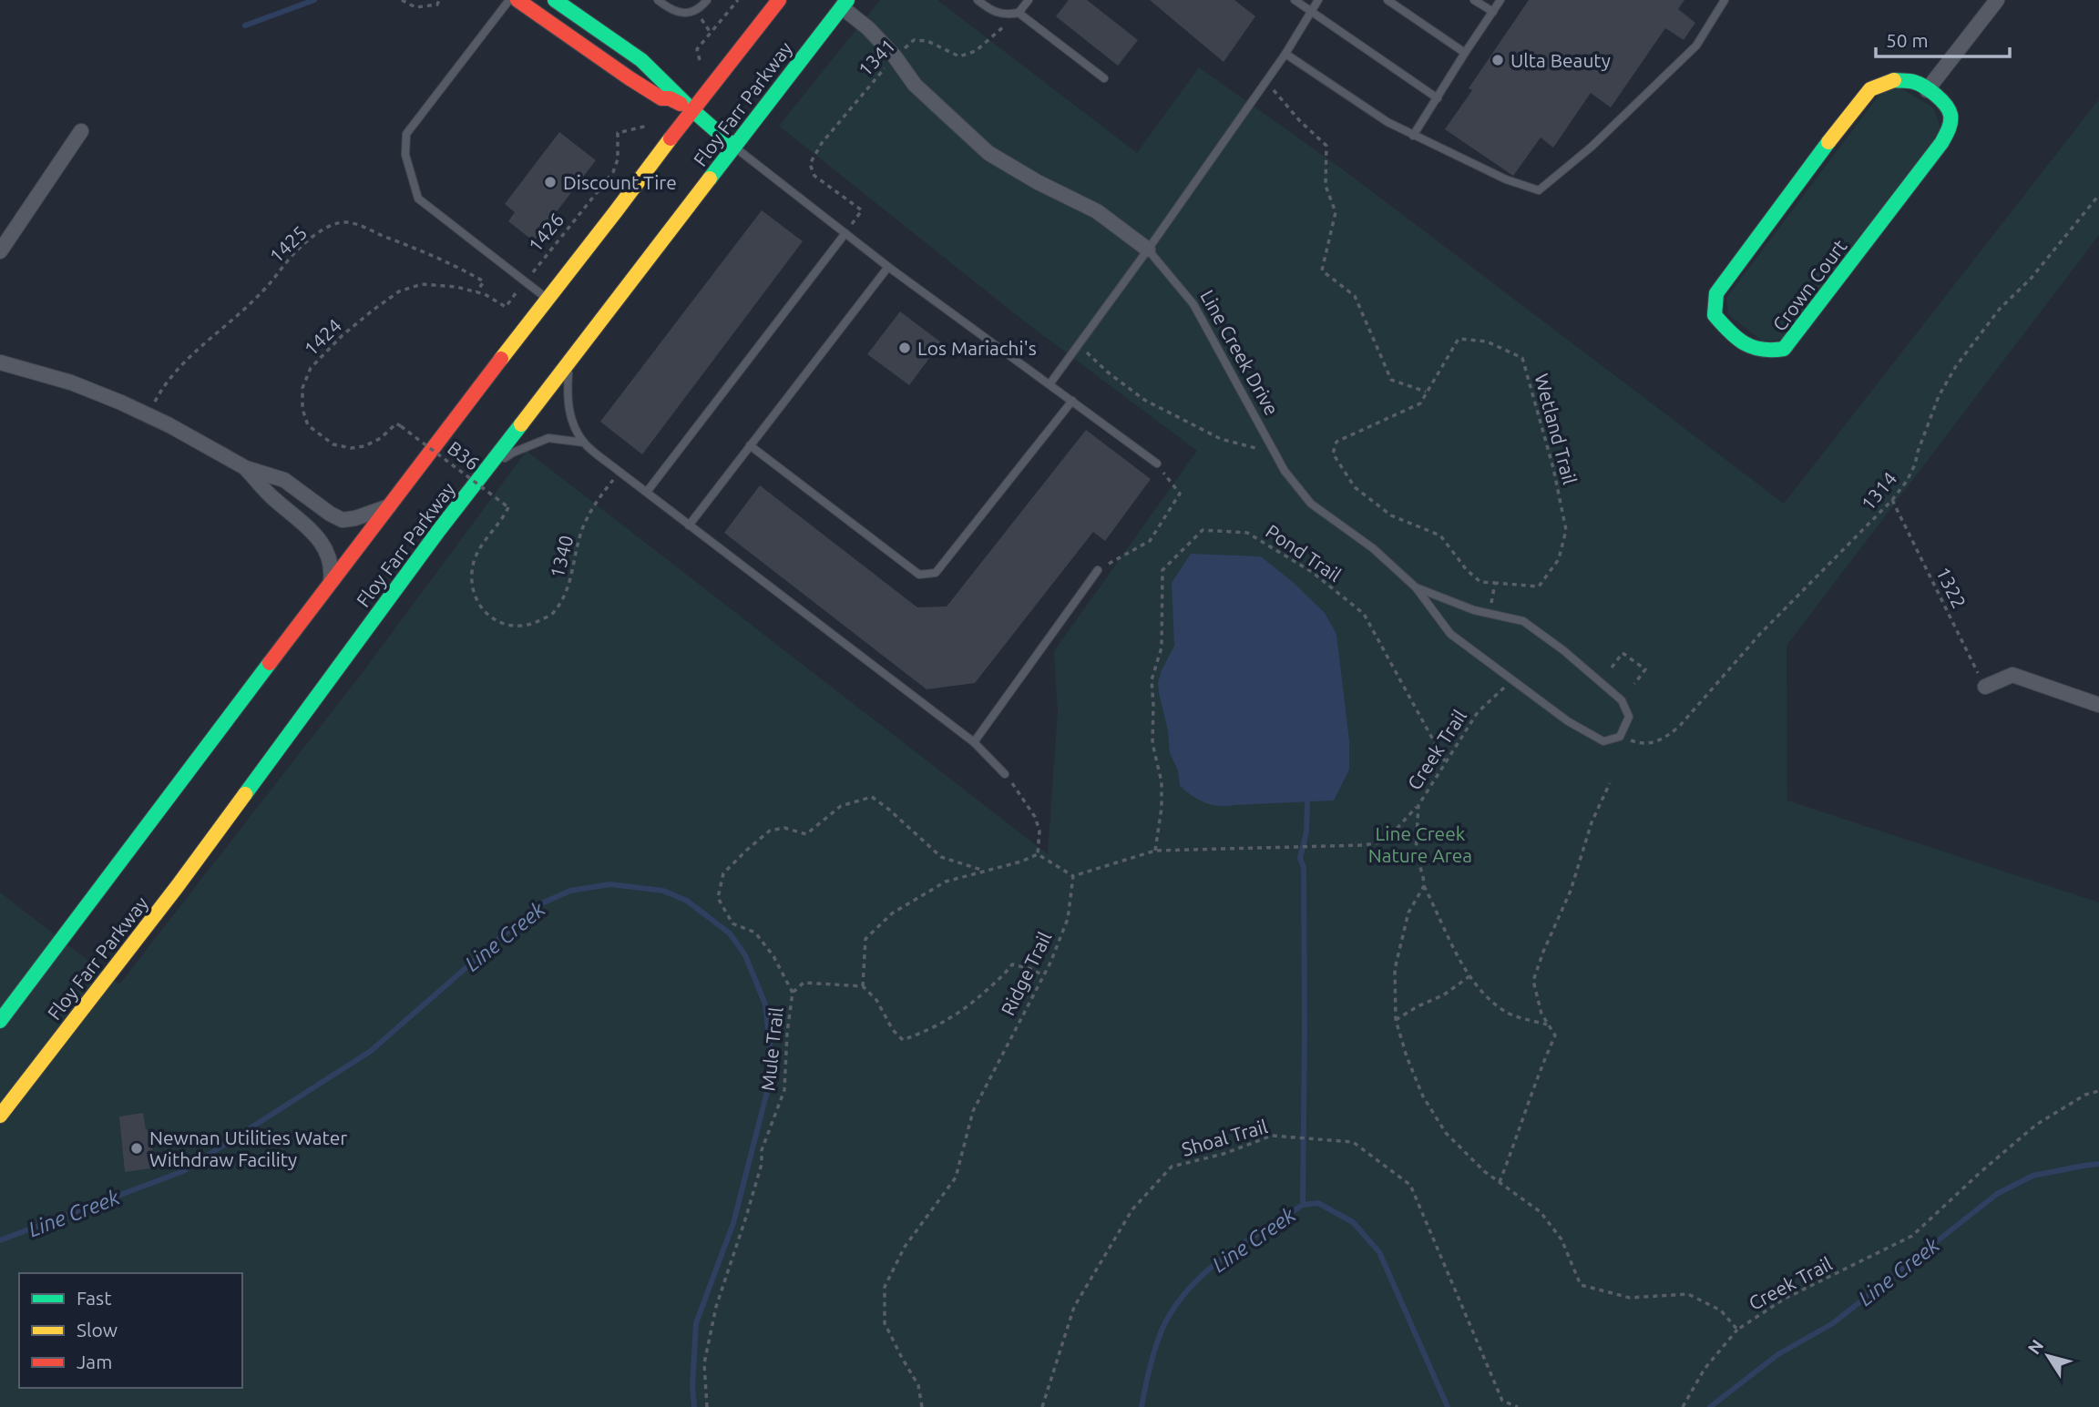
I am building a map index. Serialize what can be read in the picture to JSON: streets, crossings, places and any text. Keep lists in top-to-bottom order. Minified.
{"streets":{"main road":["Floy Farr Parkway","Crown Court"],"street":["Line Creek Drive"],"path":["1341","1426","1425","1424","Wetland Trail","B36","1314","Pond Trail","1340","1322","Creek Trail","Ridge Trail","Mule Trail","Shoal Trail"]},"crossings":[["1341","Line Creek Drive"],["Floy Farr Parkway","Line Creek Drive"],["1426","1424"],["1425","1424"],["1424","B36"],["Line Creek Drive","1314"],["Line Creek Drive","Creek Trail"],["B36","1340"],["1314","1322"],["Pond Trail","Creek Trail"]],"water":["Line Creek"],"parks":["Line Creek Nature Area"],"places":["Ulta Beauty","Discount Tire","Los Mariachi's","Newnan Utilities Water Withdraw Facility"],"legend":["Fast","Slow","Jam"],"scale_bar":"50 m","north":"top left"}
